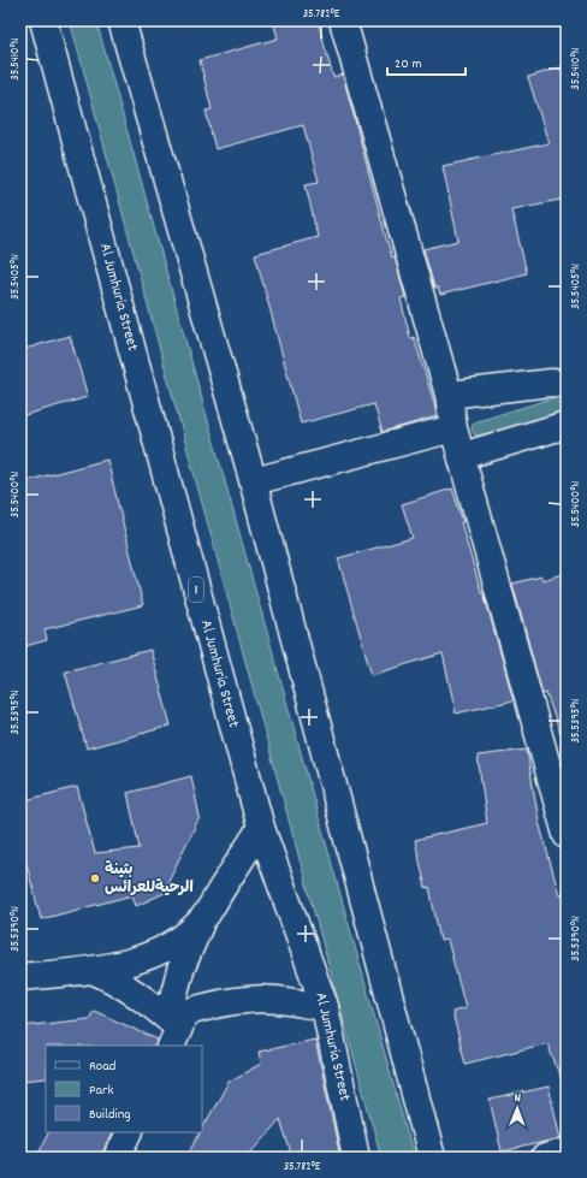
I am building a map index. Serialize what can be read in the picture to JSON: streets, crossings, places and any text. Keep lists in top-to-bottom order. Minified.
{"streets":{"main road":["Al Jumhuria Street","1"]},"places":["بثينة الرحيةللعرائس"],"legend":["Road","Park","Building"],"scale_bar":"20 m","north":"top","coordinates":["35.782°E","35.5410°N","35.5405°N","35.5400°N","35.5395°N","35.5390°N"]}
